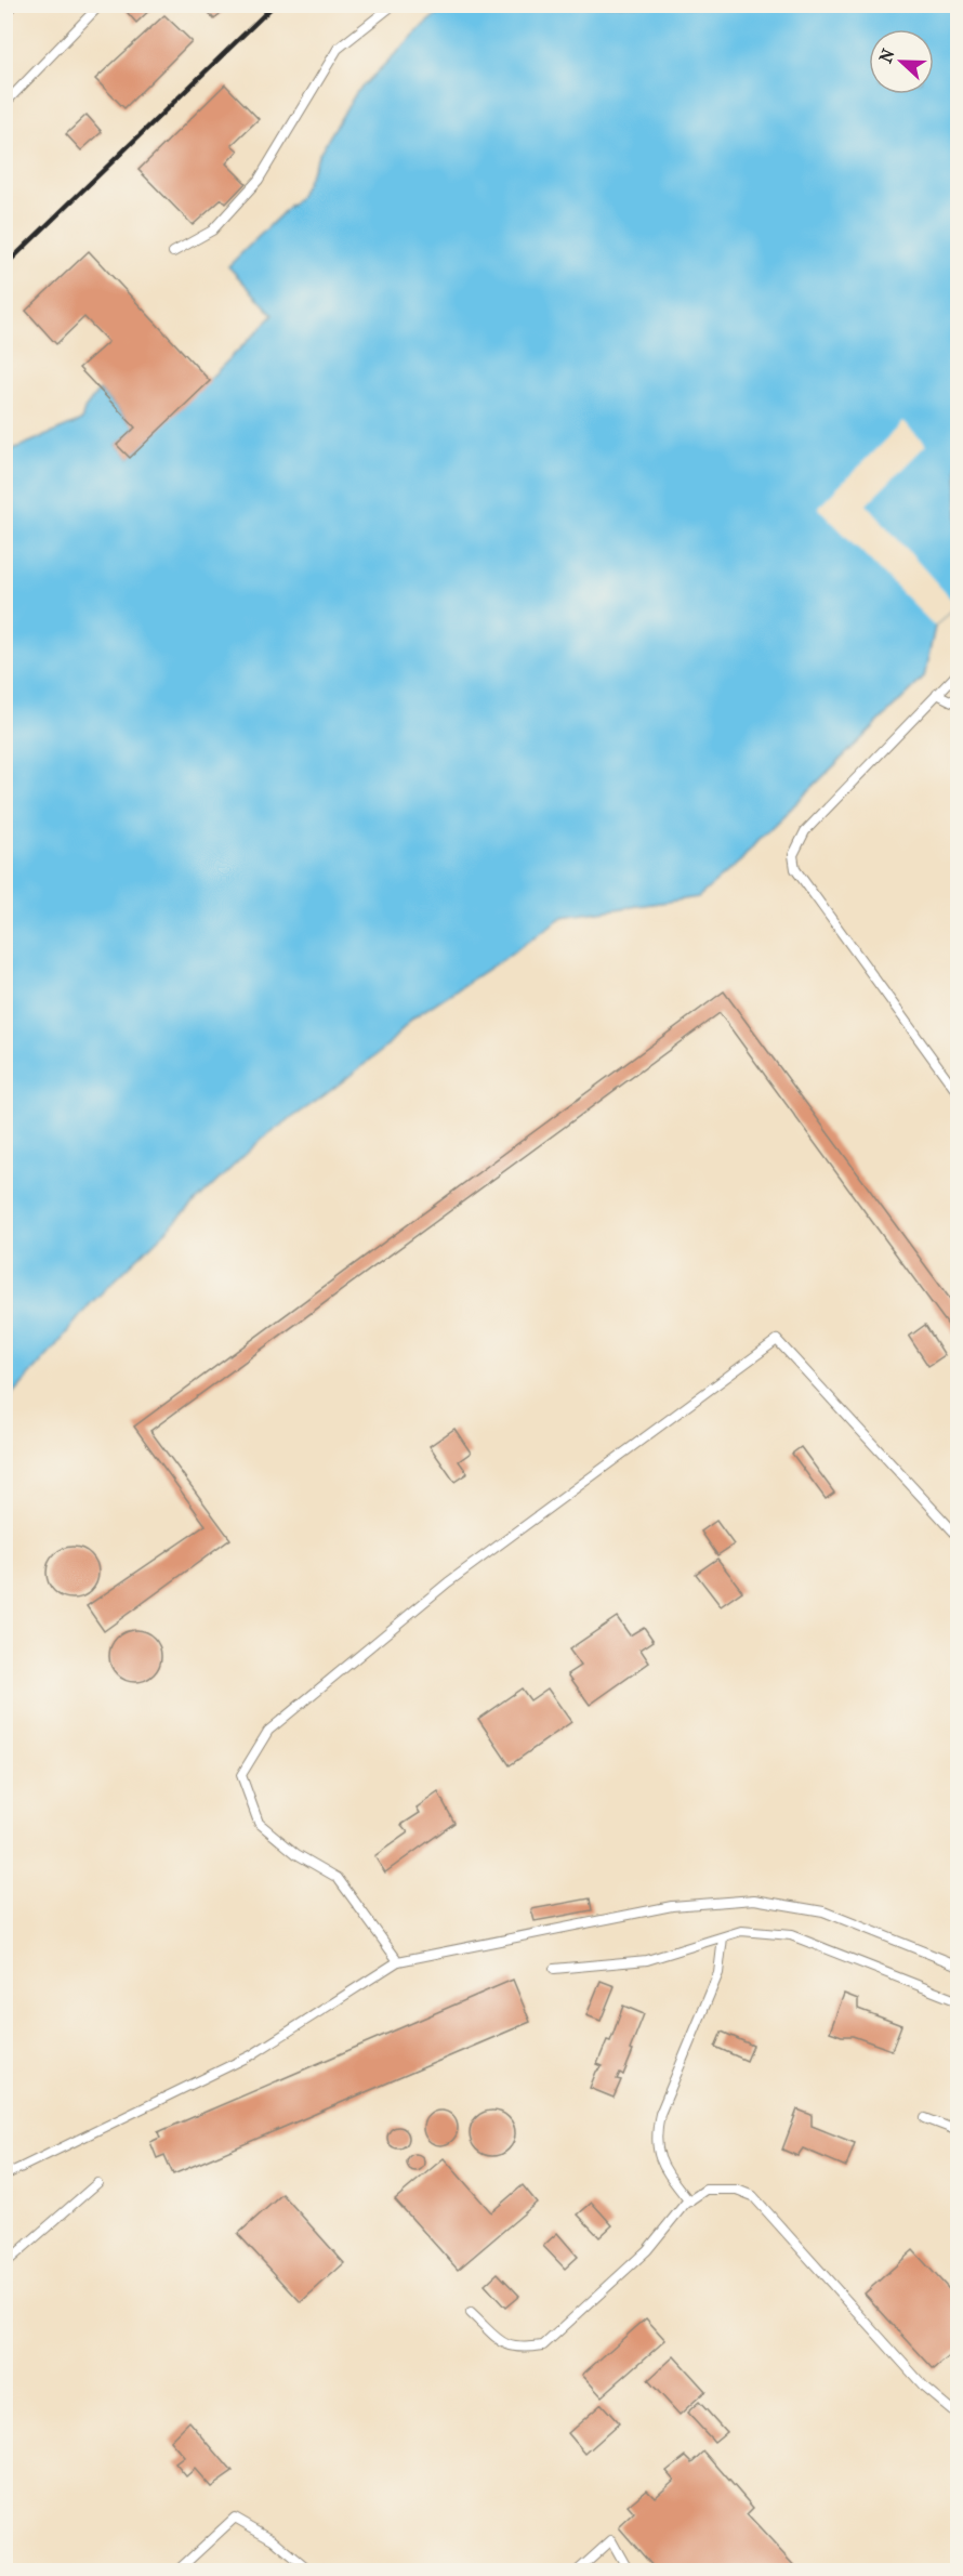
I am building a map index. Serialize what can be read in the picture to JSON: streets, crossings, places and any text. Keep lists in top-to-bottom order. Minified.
{"north":"left"}
